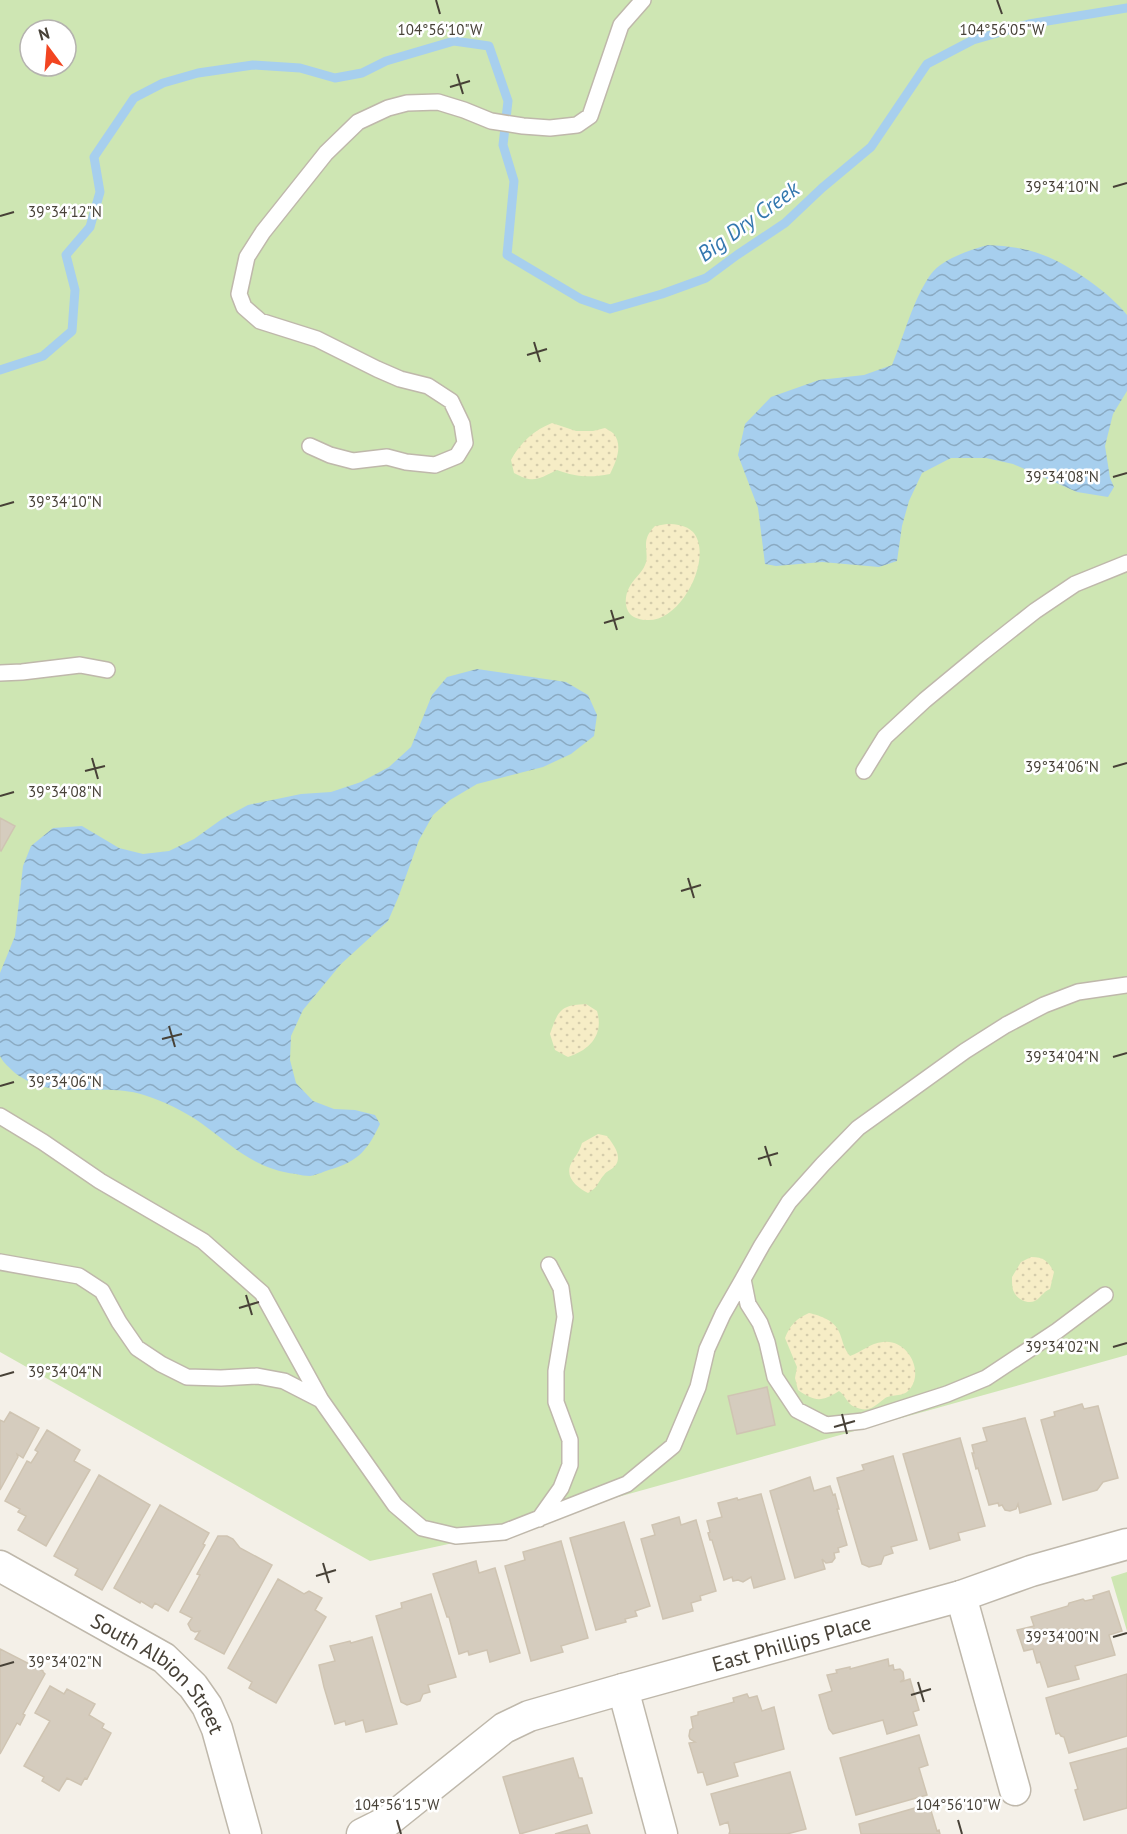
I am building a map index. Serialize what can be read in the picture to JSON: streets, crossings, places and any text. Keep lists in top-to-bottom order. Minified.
{"streets":{"street":["East Phillips Place","South Albion Street"]},"water":["Big Dry Creek"],"north":"top","coordinates":["104°56'10\"W","104°56'05\"W","39°34'10\"N","39°34'12\"N","39°34'08\"N","39°34'06\"N","39°34'04\"N","39°34'02\"N","39°34'00\"N","104°56'15\"W"]}
